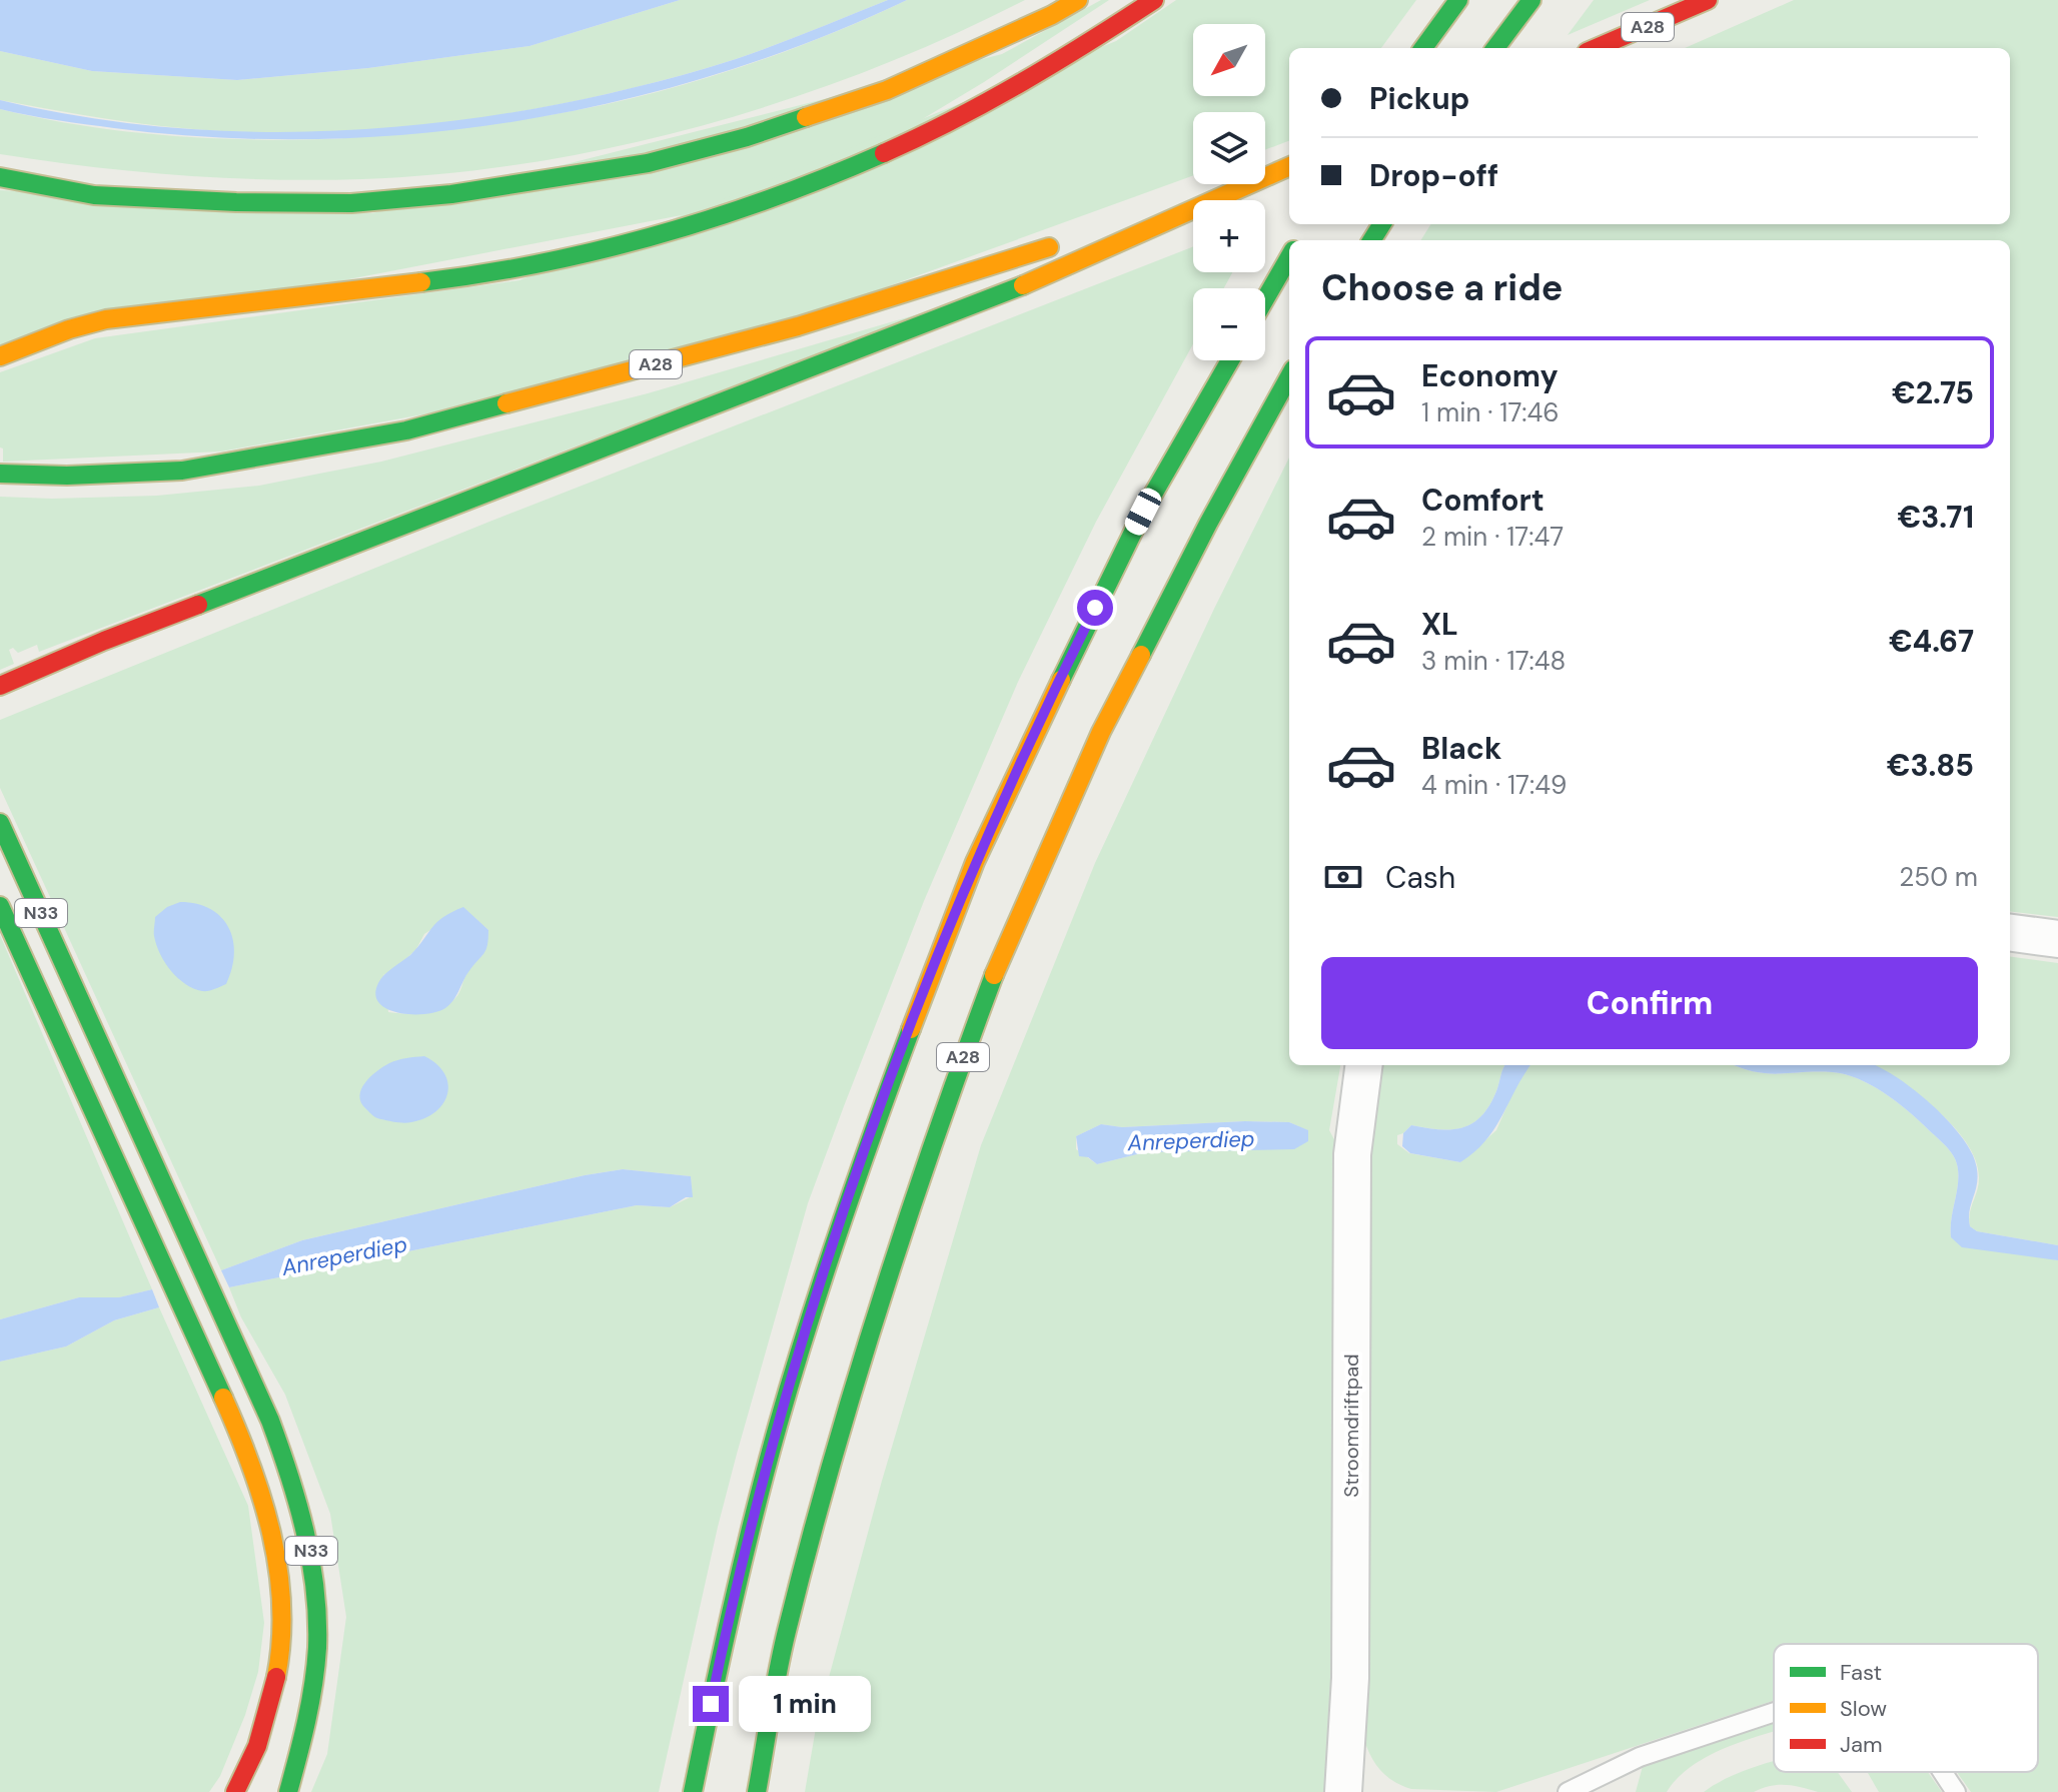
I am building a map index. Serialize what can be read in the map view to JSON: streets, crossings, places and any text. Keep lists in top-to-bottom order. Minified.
{"streets":{"highway":["A28","N33"],"street":["Stroomdriftpad"]},"water":["Anreperdiep"],"legend":["Fast","Slow","Jam"],"north":"bottom left","page":{"map_buttons":["+","−"],"banner":["Pickup","Drop-off"],"heading":"Choose a ride","list":[{"name":"Economy","note":"1 min · 17:46","value":"€2.75"},{"name":"Comfort","note":"2 min · 17:47","value":"€3.71"},{"name":"XL","note":"3 min · 17:48","value":"€4.67"},{"name":"Black","note":"4 min · 17:49","value":"€3.85"}],"pay":["Cash","250 m"],"buttons":"Confirm","bubble":"1 min"}}
